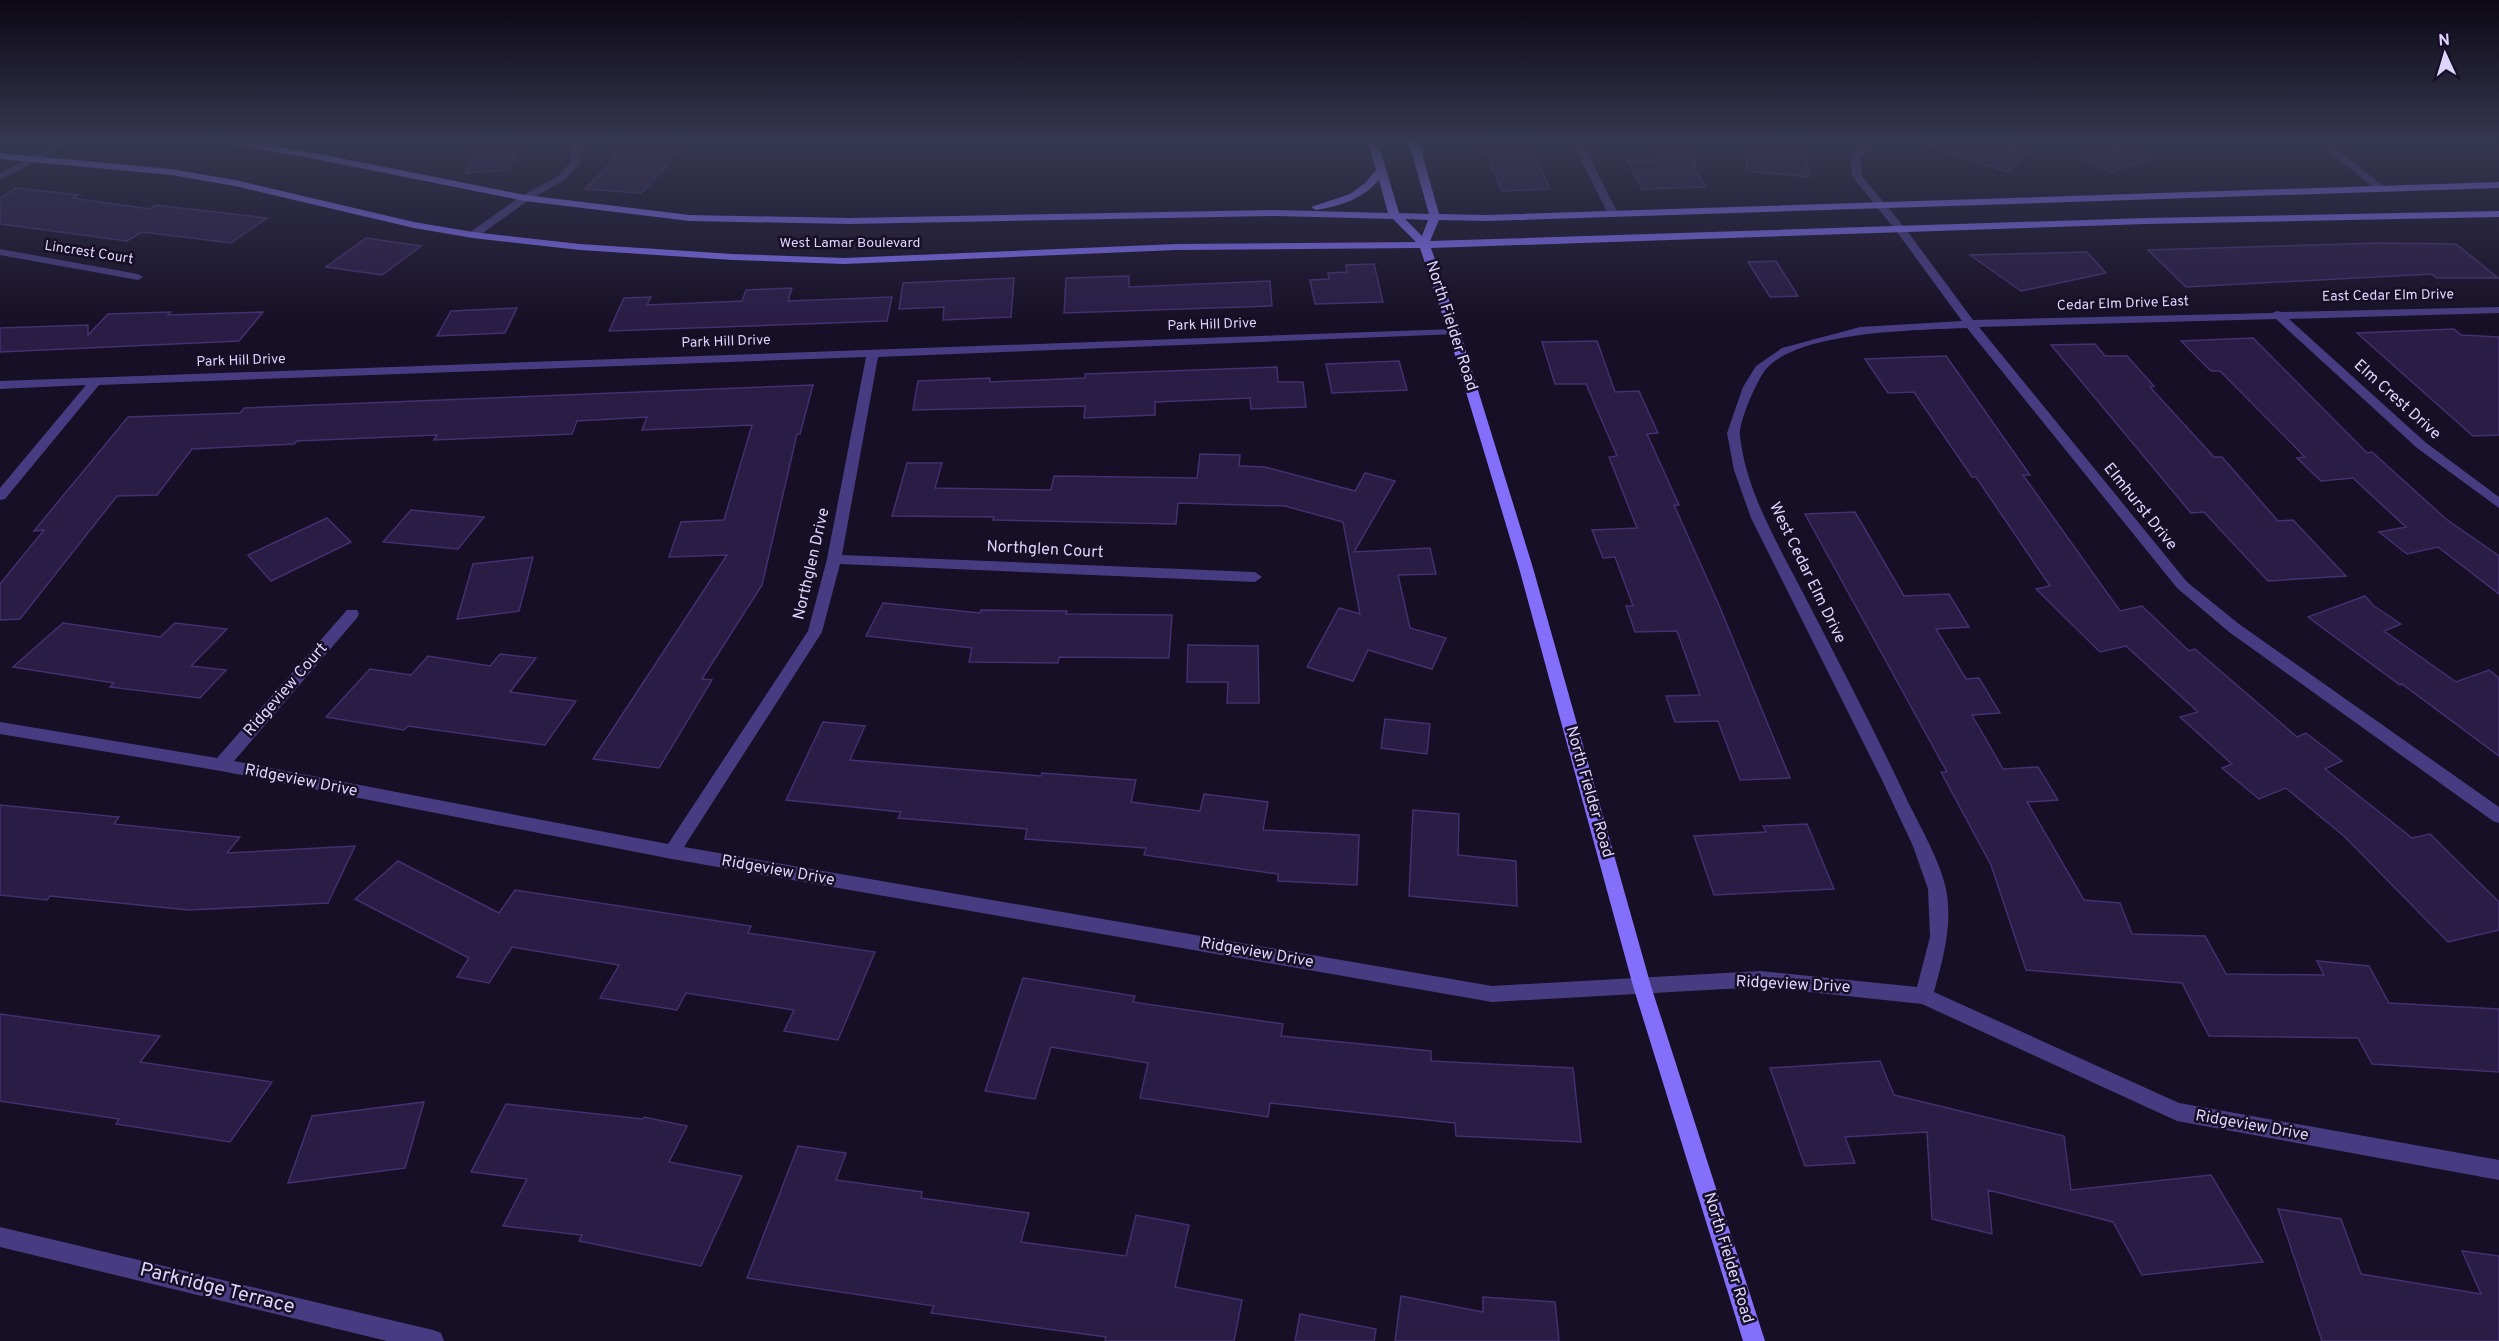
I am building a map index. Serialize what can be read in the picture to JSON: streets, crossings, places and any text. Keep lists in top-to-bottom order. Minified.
{"streets":{"main road":["West Lamar Boulevard","North Fielder Road"],"street":["Lincrest Court","East Cedar Elm Drive","Cedar Elm Drive East","Park Hill Drive","Elm Crest Drive","Elmhurst Drive","Northglen Court","Northglen Drive","West Cedar Elm Drive","Ridgeview Court","Ridgeview Drive","Parkridge Terrace"]},"crossings":[["West Lamar Boulevard","North Fielder Road"],["West Lamar Boulevard","Elmhurst Drive"],["East Cedar Elm Drive","Cedar Elm Drive East"],["East Cedar Elm Drive","Elm Crest Drive"],["Cedar Elm Drive East","Elm Crest Drive"],["Cedar Elm Drive East","Elmhurst Drive"],["Cedar Elm Drive East","West Cedar Elm Drive"],["Park Hill Drive","North Fielder Road"],["Park Hill Drive","Northglen Drive"],["North Fielder Road","Ridgeview Drive"],["Elmhurst Drive","West Cedar Elm Drive"],["Northglen Court","Northglen Drive"],["Northglen Drive","Ridgeview Drive"],["West Cedar Elm Drive","Ridgeview Drive"],["Ridgeview Court","Ridgeview Drive"]],"north":"top"}
